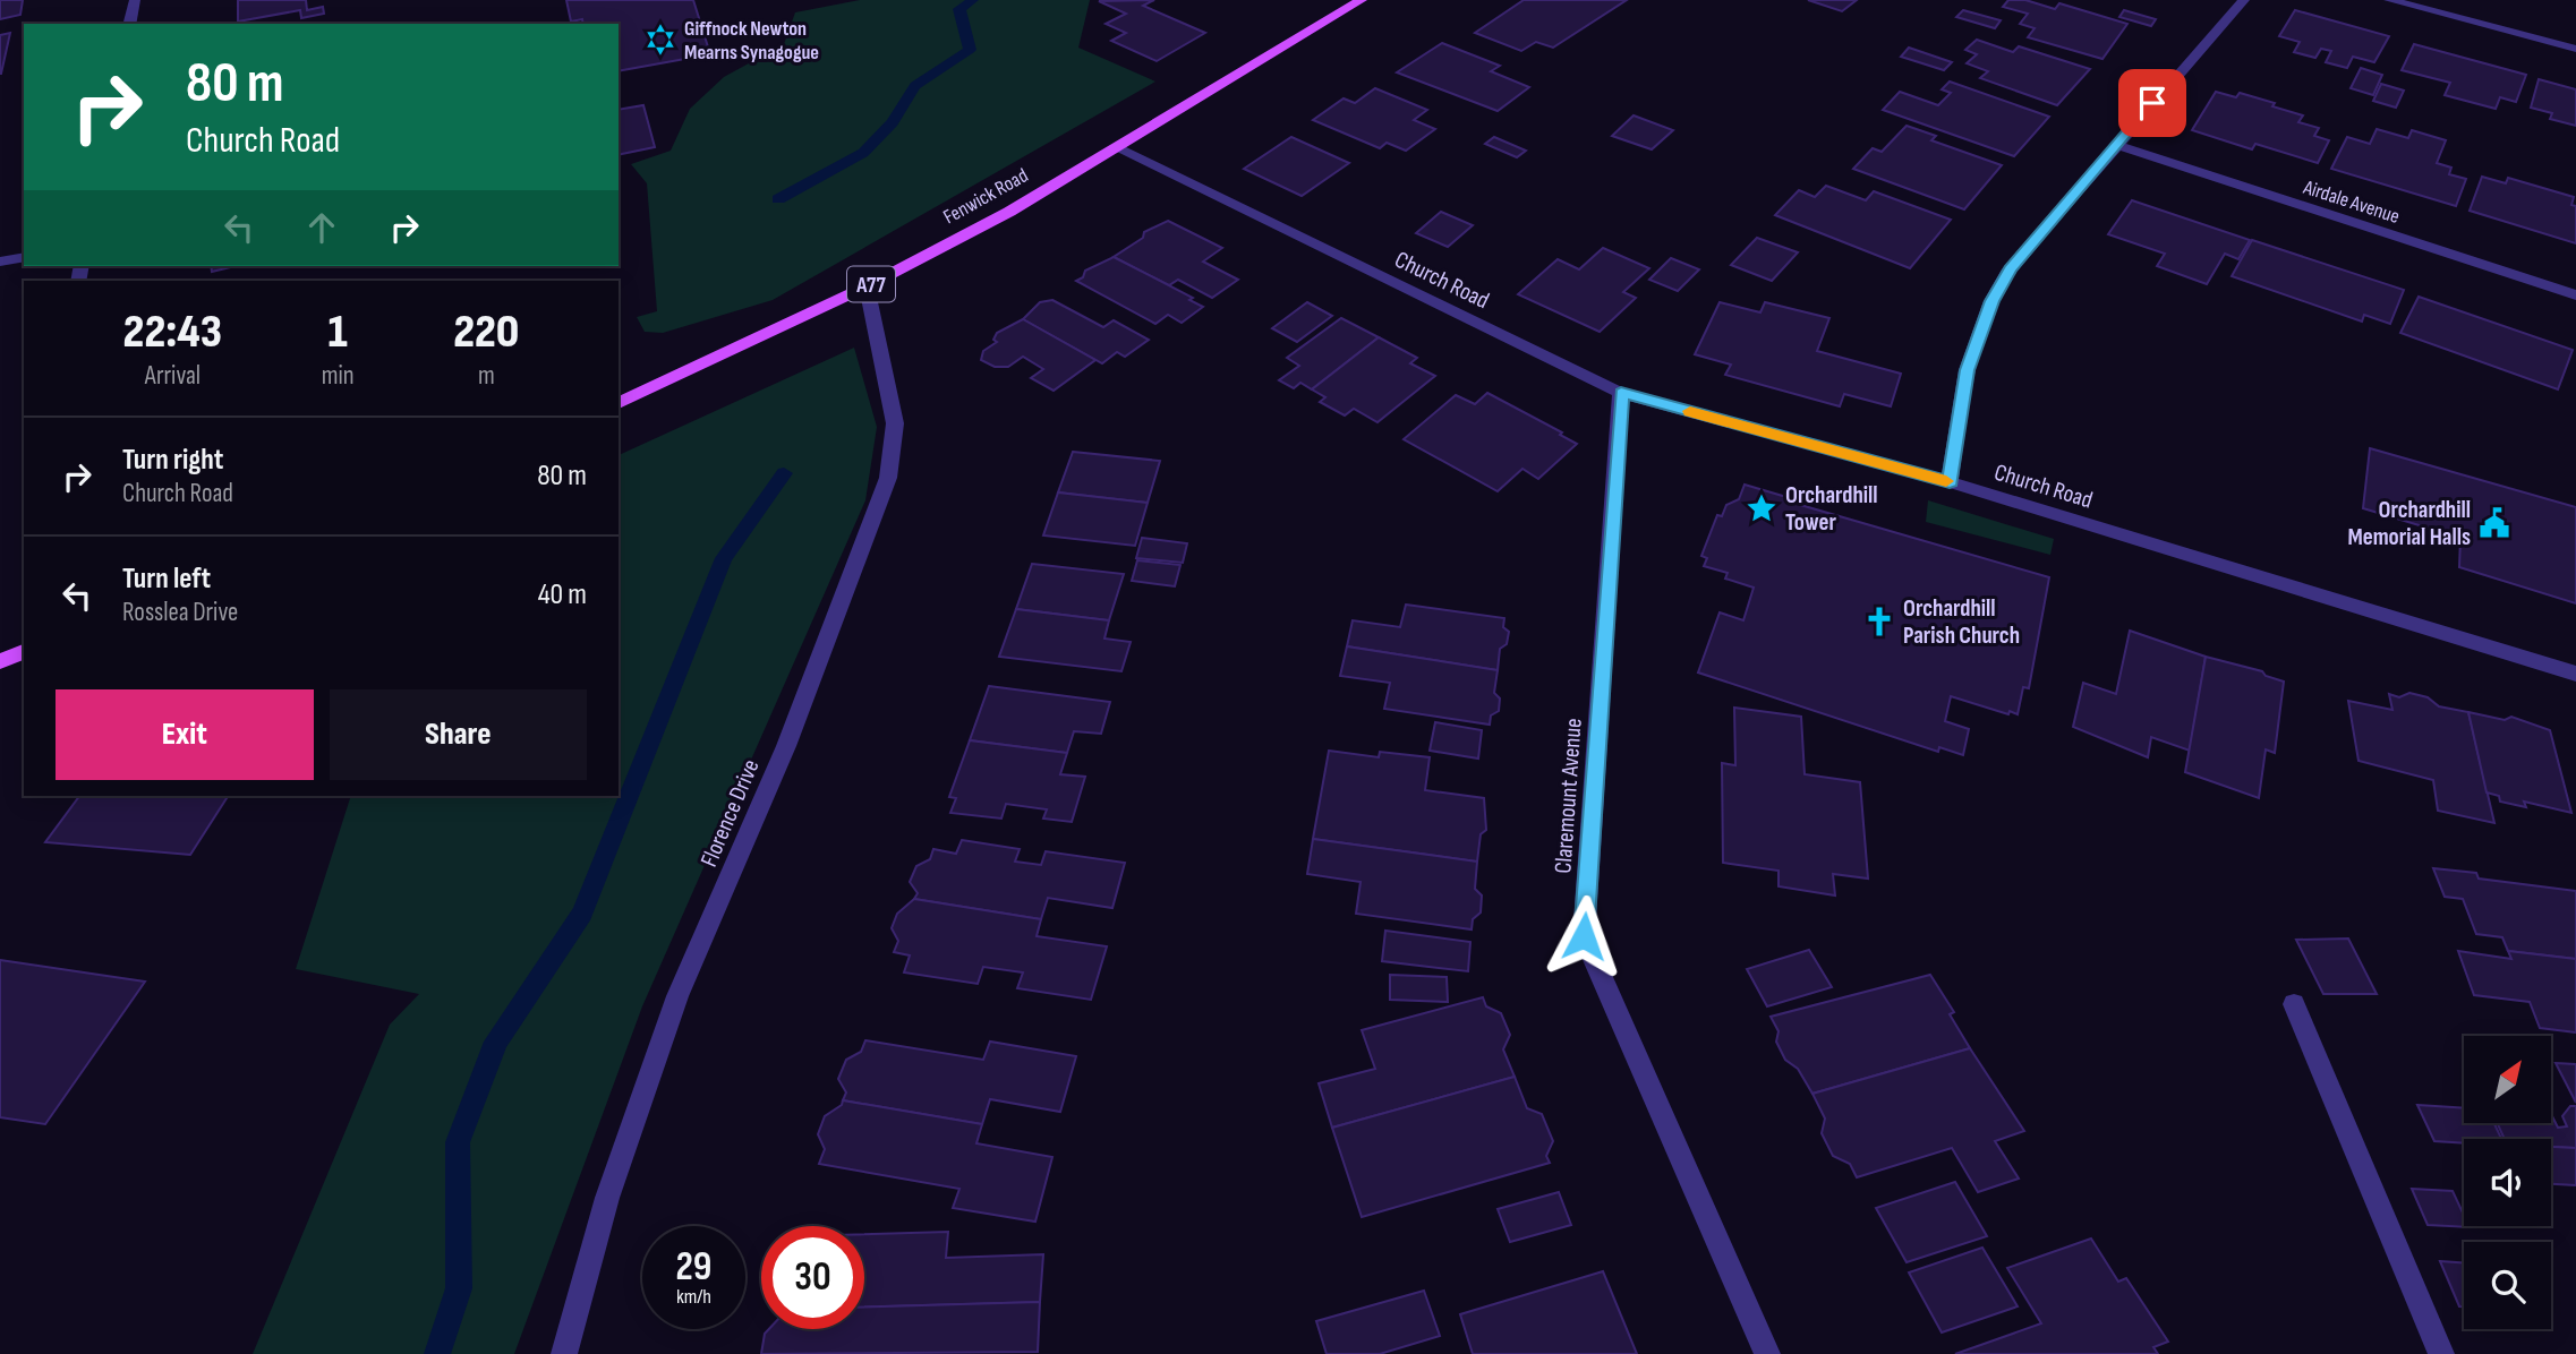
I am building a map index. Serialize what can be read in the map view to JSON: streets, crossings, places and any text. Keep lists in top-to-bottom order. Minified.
{"streets":{"main road":["Fenwick Road","A77"],"street":["Airdale Avenue","Church Road","Claremount Avenue","Florence Drive"]},"crossings":[["Fenwick Road","Church Road"],["Fenwick Road","Florence Drive"],["Church Road","Claremount Avenue"]],"places":{"synagogue":["Giffnock Newton Mearns Synagogue"],"place":["Orchardhill Tower"],"public building":["Orchardhill Memorial Halls"],"church":["Orchardhill Parish Church"]},"north":"top right","page":{"turn":["80 m","Church Road"],"eta":["22:43","Arrival","1","min","220","m"],"list":[{"name":"Turn right","note":"Church Road","value":"80 m"},{"name":"Turn left","note":"Rosslea Drive","value":"40 m"}],"buttons":["Exit","Share"],"speed":"29 km/h","limit":"30"}}
